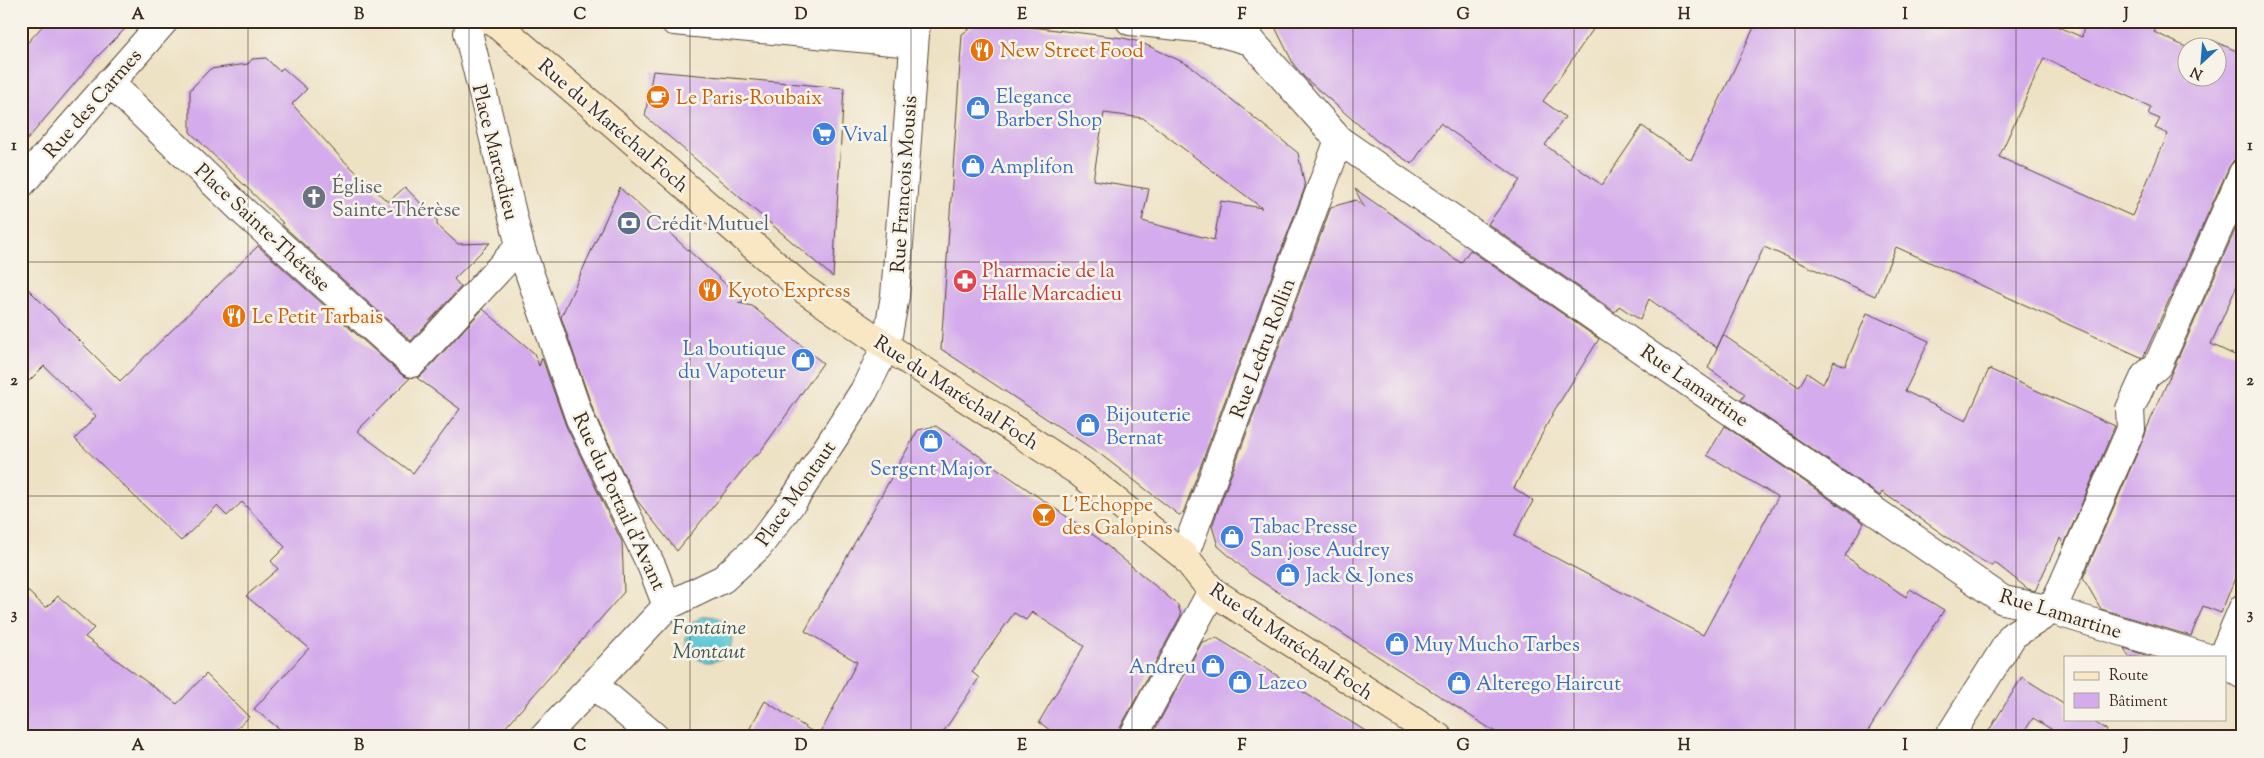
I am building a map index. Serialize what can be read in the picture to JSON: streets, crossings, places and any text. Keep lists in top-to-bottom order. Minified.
{"streets":{"main road":["Rue du Maréchal Foch"],"street":["Rue des Carmes","Place Marcadieu","Rue François Mousis","Place Sainte-Thérèse","Rue Ledru Rollin","Rue Lamartine","Place Montaut","Rue du Portail d'Avant"]},"crossings":[["Rue des Carmes","Place Sainte-Thérèse"],["Rue du Maréchal Foch","Rue François Mousis"],["Rue du Maréchal Foch","Rue Ledru Rollin"],["Rue du Maréchal Foch","Place Montaut"],["Place Marcadieu","Place Sainte-Thérèse"],["Place Marcadieu","Rue du Portail d'Avant"],["Rue François Mousis","Place Montaut"],["Rue Ledru Rollin","Rue Lamartine"],["Place Montaut","Rue du Portail d'Avant"]],"water":["Fontaine Montaut"],"places":{"restaurant":["New Street Food","Kyoto Express","Le Petit Tarbais"],"cafe":["Le Paris-Roubaix"],"shop":["Elegance Barber Shop","Amplifon","La boutique du Vapoteur","Bijouterie Bernat","Sergent Major","Tabac Presse San jose Audrey","Jack & Jones","Muy Mucho Tarbes","Andreu","Lazeo","Alterego Haircut"],"supermarket":["Vival"],"church":["Église Sainte-Thérèse"],"bank":["Crédit Mutuel"],"pharmacy":["Pharmacie de la Halle Marcadieu"],"bar":["L'Echoppe des Galopins"]},"legend":["Route","Bâtiment"],"north":"bottom left","grid":{"columns":["A","B","C","D","E","F","G","H","I","J"],"rows":["1","2","3"]}}
